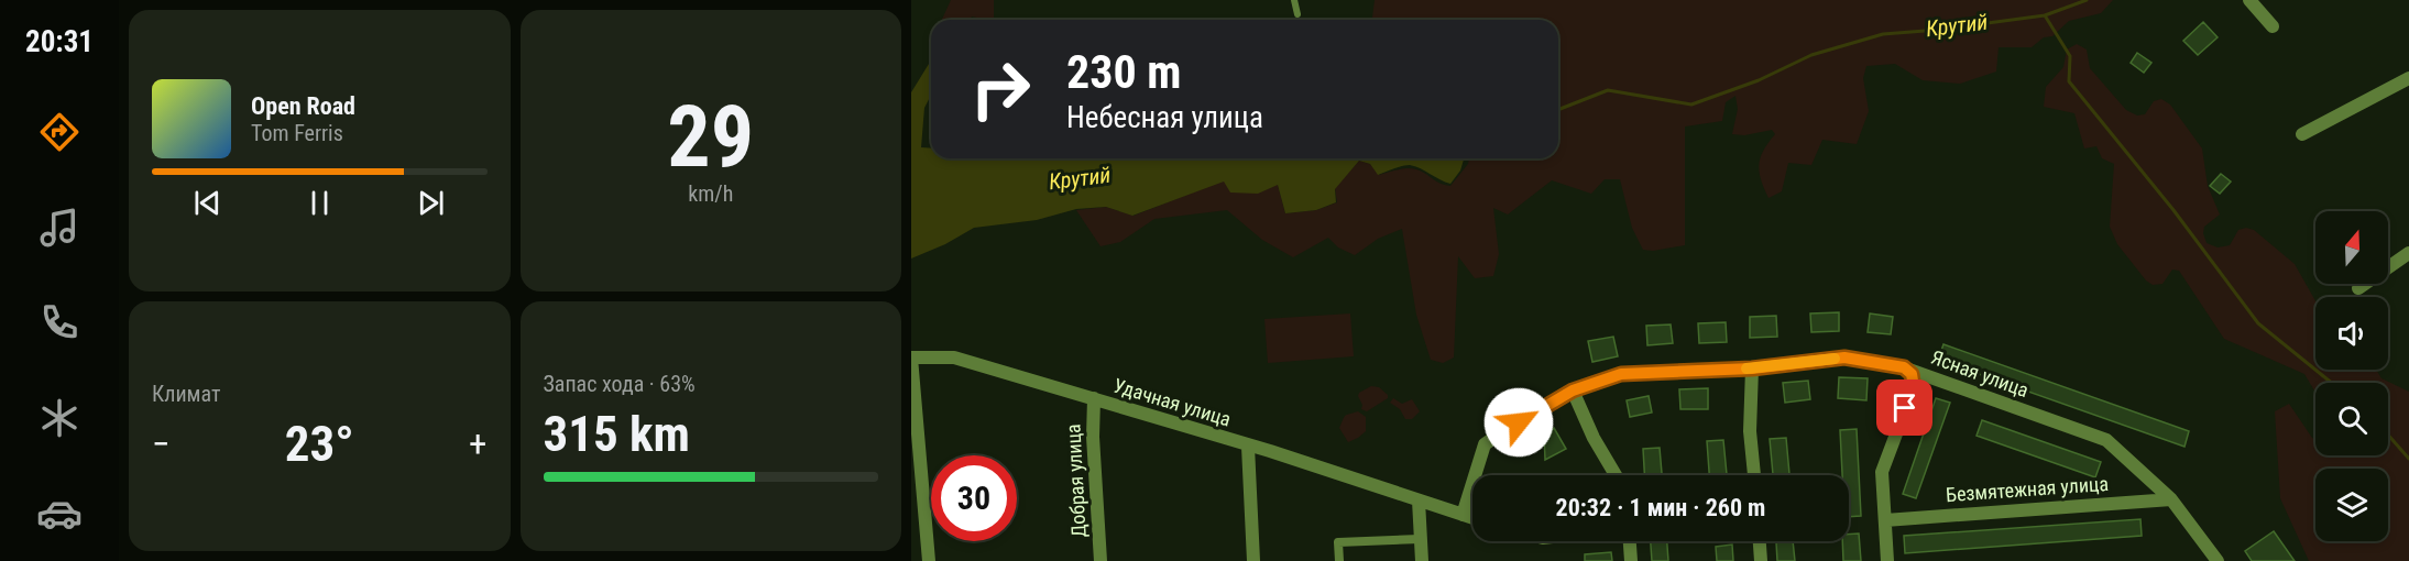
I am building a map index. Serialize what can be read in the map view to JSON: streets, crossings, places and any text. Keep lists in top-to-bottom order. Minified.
{"streets":{"street":["Ясная улица","Удачная улица","Добрая улица","Безмятежная улица"]},"crossings":[["Ясная улица","Удачная улица"],["Ясная улица","Безмятежная улица"],["Удачная улица","Добрая улица"]],"water":["Крутий"],"north":"top","page":{"tabs":"20:31","tile":[["29","km/h"],"Климат",["Запас хода · 63%","315 km"]],"turn":["230 m","Небесная улица"],"song":["Open Road","Tom Ferris"],"heat":["−","23°","+"],"limit":"30","trip":"20:32 · 1 мин · 260 m"}}
